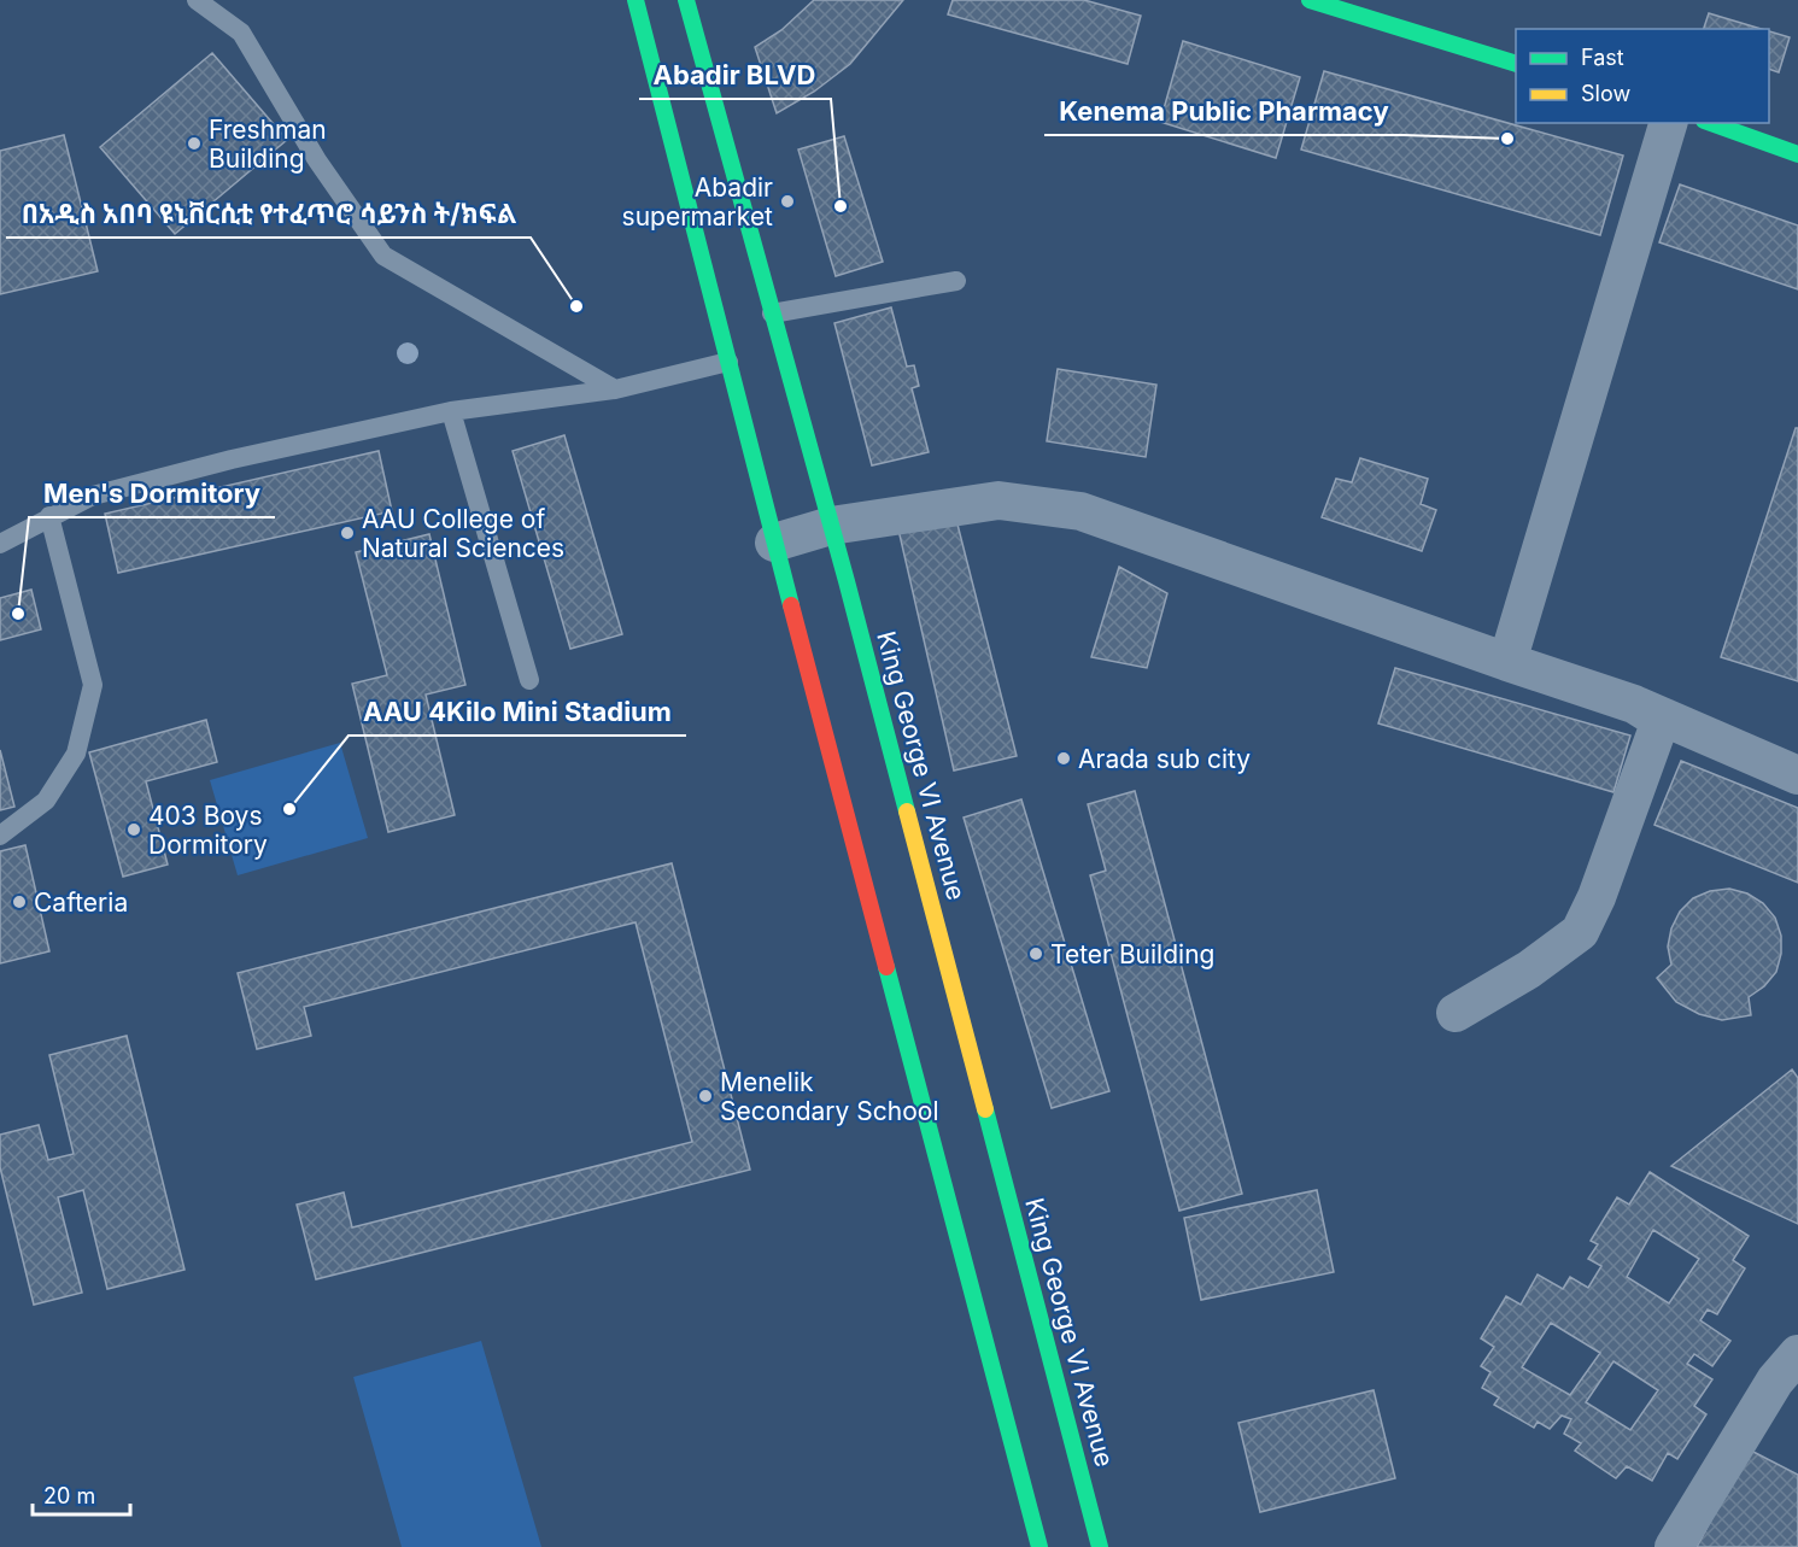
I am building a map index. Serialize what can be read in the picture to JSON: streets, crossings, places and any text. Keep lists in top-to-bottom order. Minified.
{"streets":{"main road":["King George VI Avenue"]},"places":["Kenema Public Pharmacy","Freshman Building","Abadir supermarket","Abadir BLVD","በአዲስ አበባ ዩኒቨርሲቲ የተፈጥሮ ሳይንስ ት/ክፍል","AAU College of Natural Sciences","Men's Dormitory","Arada sub city","AAU 4Kilo Mini Stadium","403 Boys Dormitory","Cafteria","Teter Building","Menelik Secondary School"],"legend":["Fast","Slow"],"scale_bar":"20 m"}
